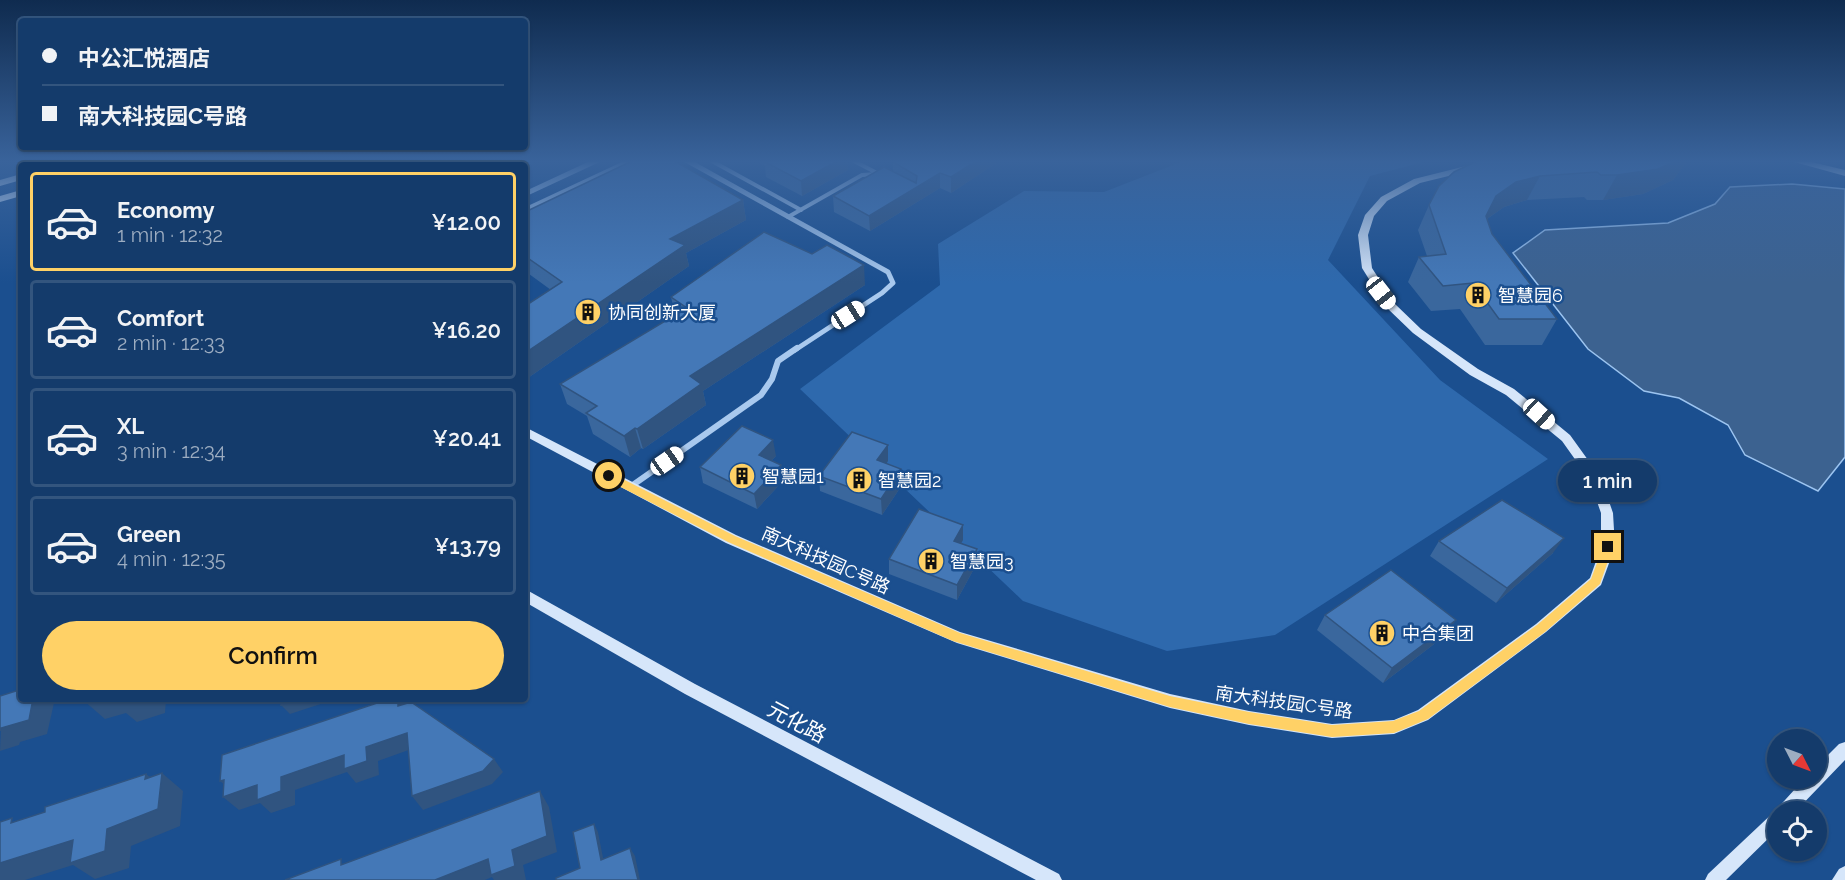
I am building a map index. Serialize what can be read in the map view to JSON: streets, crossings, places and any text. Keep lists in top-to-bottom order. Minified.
{"streets":{"street":["南大科技园C号路","元化路"]},"places":{"building":["智慧园6","协同创新大厦","智慧园1","智慧园2","智慧园3","中合集团"]},"north":"bottom right","page":{"banner":["中公汇悦酒店","南大科技园C号路"],"list":[{"name":"Economy","note":"1 min · 12:32","value":"¥12.00"},{"name":"Comfort","note":"2 min · 12:33","value":"¥16.20"},{"name":"XL","note":"3 min · 12:34","value":"¥20.41"},{"name":"Green","note":"4 min · 12:35","value":"¥13.79"}],"bubble":"1 min","buttons":"Confirm"}}
